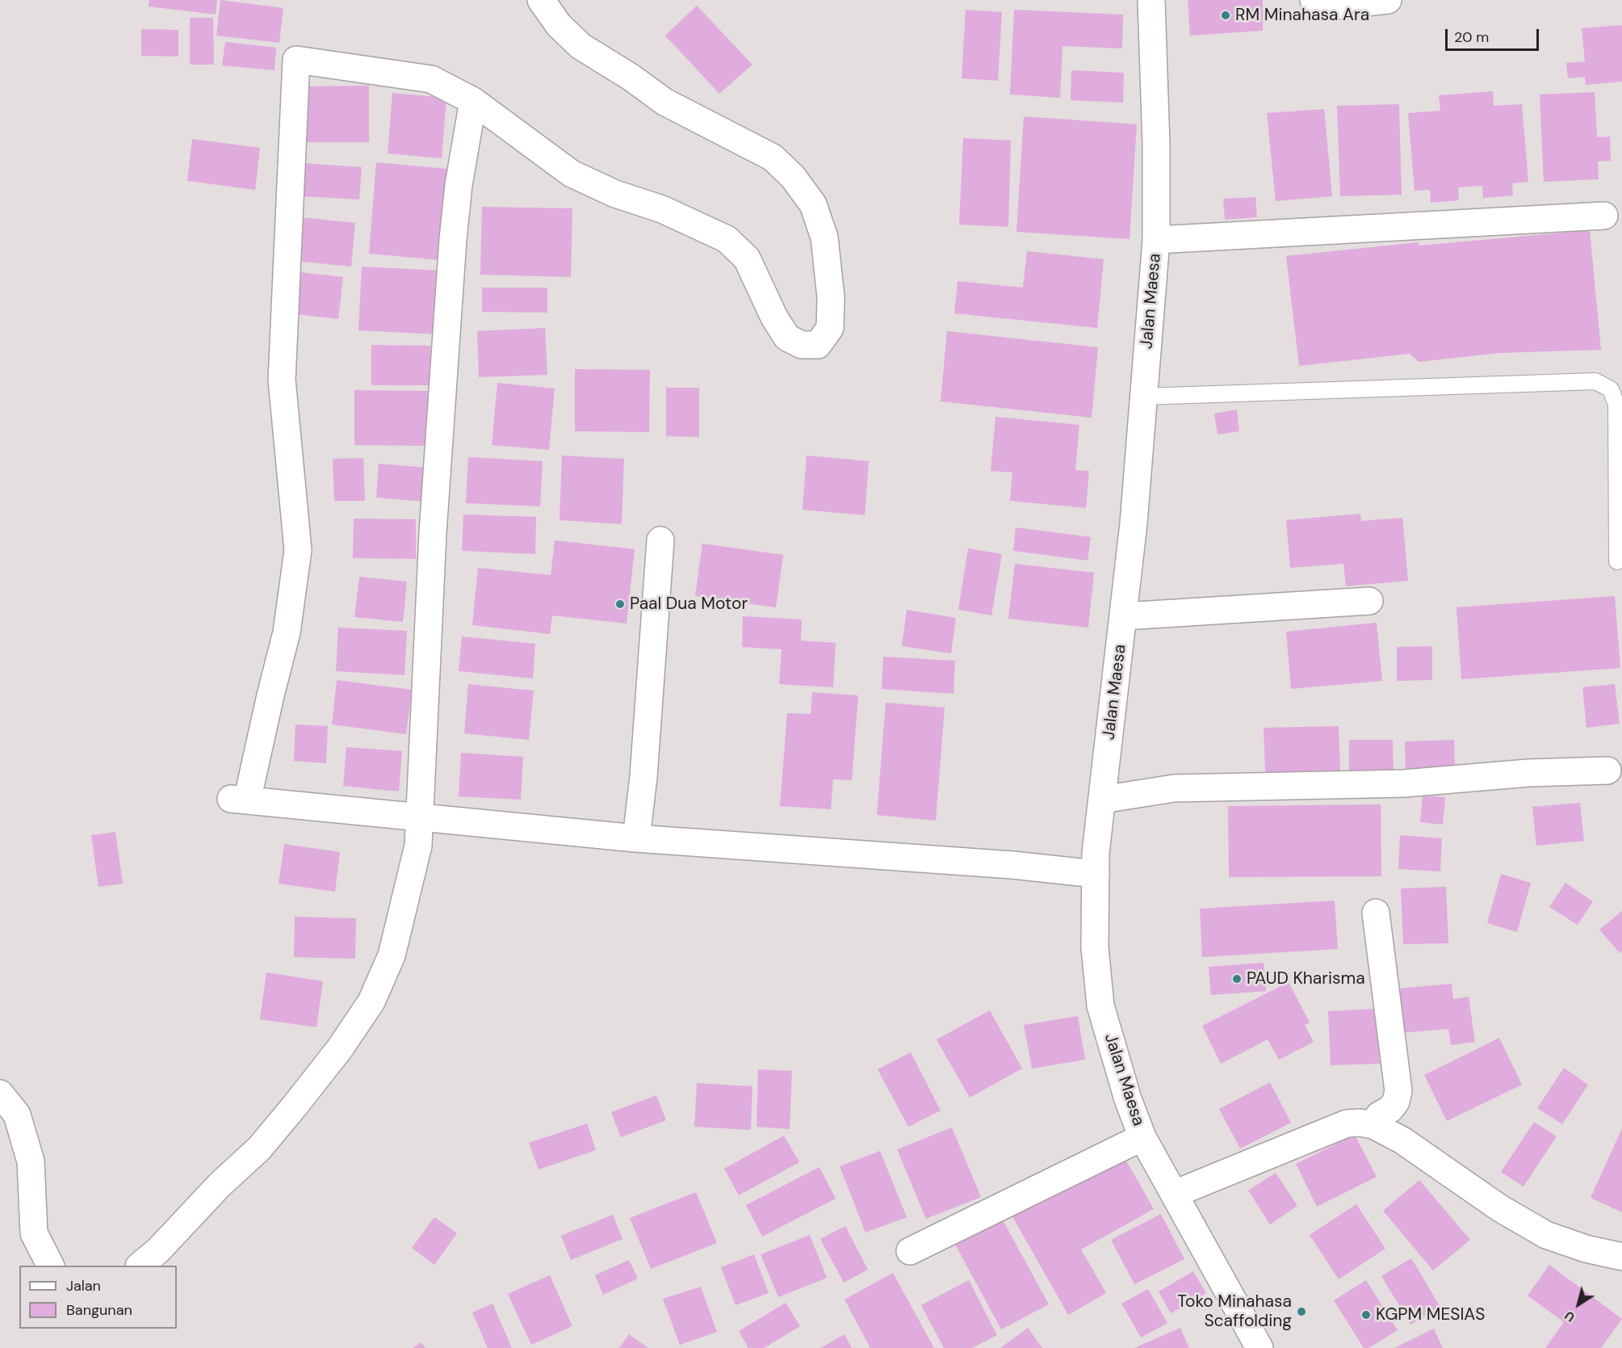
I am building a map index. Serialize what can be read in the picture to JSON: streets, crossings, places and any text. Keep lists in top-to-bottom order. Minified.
{"streets":{"street":["Jalan Maesa"]},"places":["RM Minahasa Ara","Paal Dua Motor","PAUD Kharisma","Toko Minahasa Scaffolding","KGPM MESIAS"],"legend":["Jalan","Bangunan"],"scale_bar":"20 m","north":"bottom left"}
